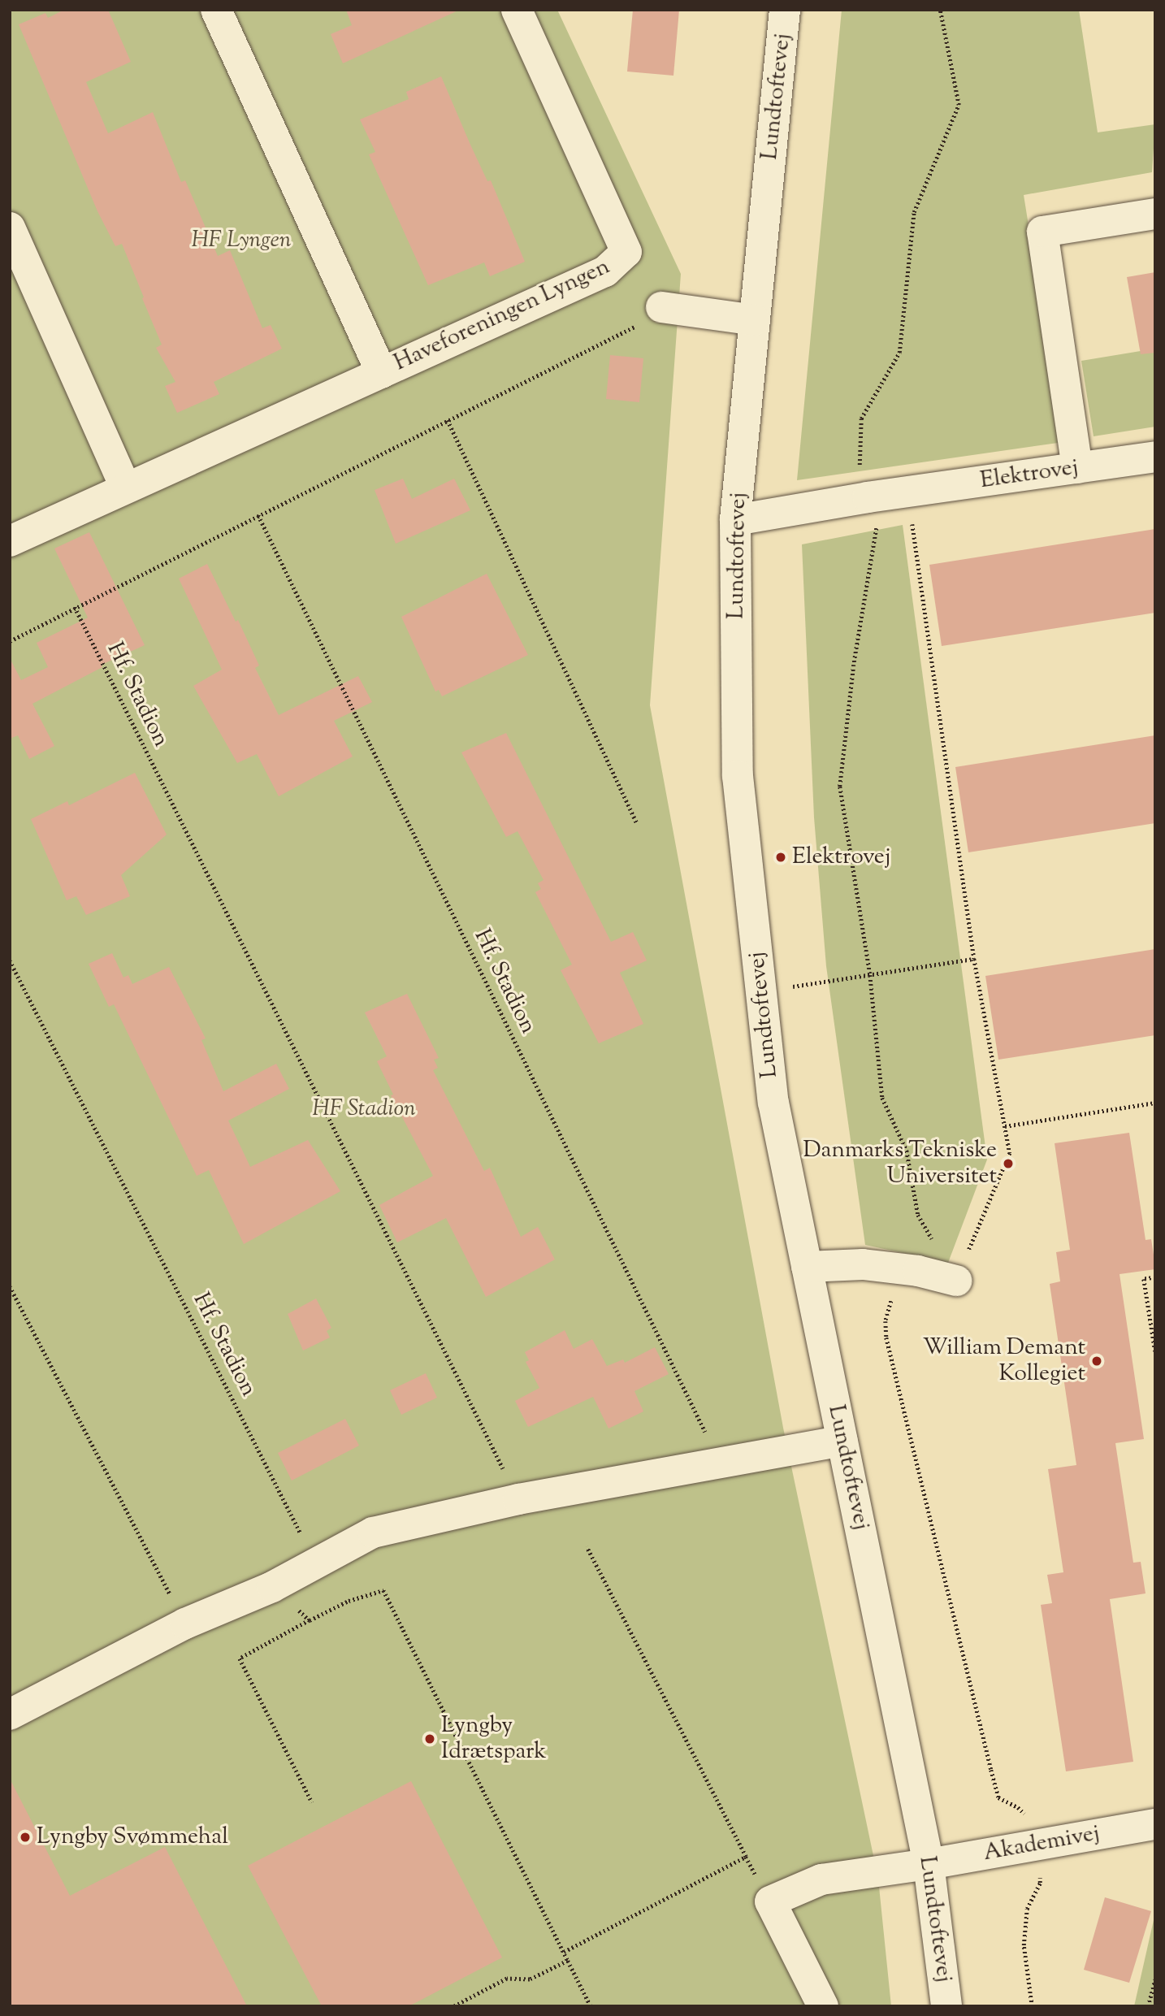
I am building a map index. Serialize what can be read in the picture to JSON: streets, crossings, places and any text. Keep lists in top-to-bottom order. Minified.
{"streets":{"street":["Lundtoftevej","Haveforeningen Lyngen","Elektrovej","Akademivej"],"path":["Hf. Stadion"]},"crossings":[["Lundtoftevej","Elektrovej"],["Lundtoftevej","Akademivej"]],"parks":["HF Lyngen","HF Stadion"],"places":["Elektrovej","Danmarks Tekniske Universitet","William Demant Kollegiet","Lyngby Idrætspark","Lyngby Svømmehal"]}
